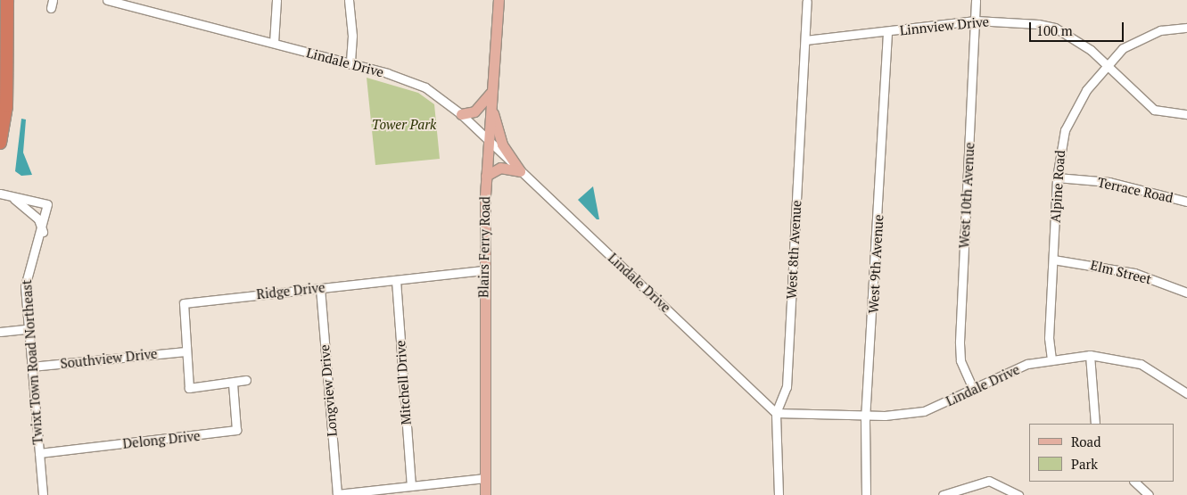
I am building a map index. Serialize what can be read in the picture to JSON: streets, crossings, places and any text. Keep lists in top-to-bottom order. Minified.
{"streets":{"main road":["Blairs Ferry Road"],"street":["Linnview Drive","Lindale Drive","Alpine Road","Terrace Road","West 10th Avenue","West 8th Avenue","West 9th Avenue","Elm Street","Ridge Drive","Southview Drive","Twixt Town Road Northeast","Mitchell Drive","Longview Drive","Delong Drive"]},"crossings":[["Linnview Drive","Alpine Road"],["Linnview Drive","West 10th Avenue"],["Linnview Drive","West 8th Avenue"],["Linnview Drive","West 9th Avenue"],["Lindale Drive","Alpine Road"],["Lindale Drive","West 10th Avenue"],["Lindale Drive","Blairs Ferry Road"],["Lindale Drive","West 8th Avenue"],["Lindale Drive","West 9th Avenue"],["Alpine Road","Terrace Road"],["Alpine Road","Elm Street"],["Blairs Ferry Road","Ridge Drive"],["Ridge Drive","Southview Drive"],["Ridge Drive","Mitchell Drive"],["Ridge Drive","Longview Drive"],["Ridge Drive","Delong Drive"],["Southview Drive","Twixt Town Road Northeast"],["Twixt Town Road Northeast","Delong Drive"],["Mitchell Drive","Longview Drive"]],"parks":["Tower Park"],"legend":["Road","Park"],"scale_bar":"100 m"}
